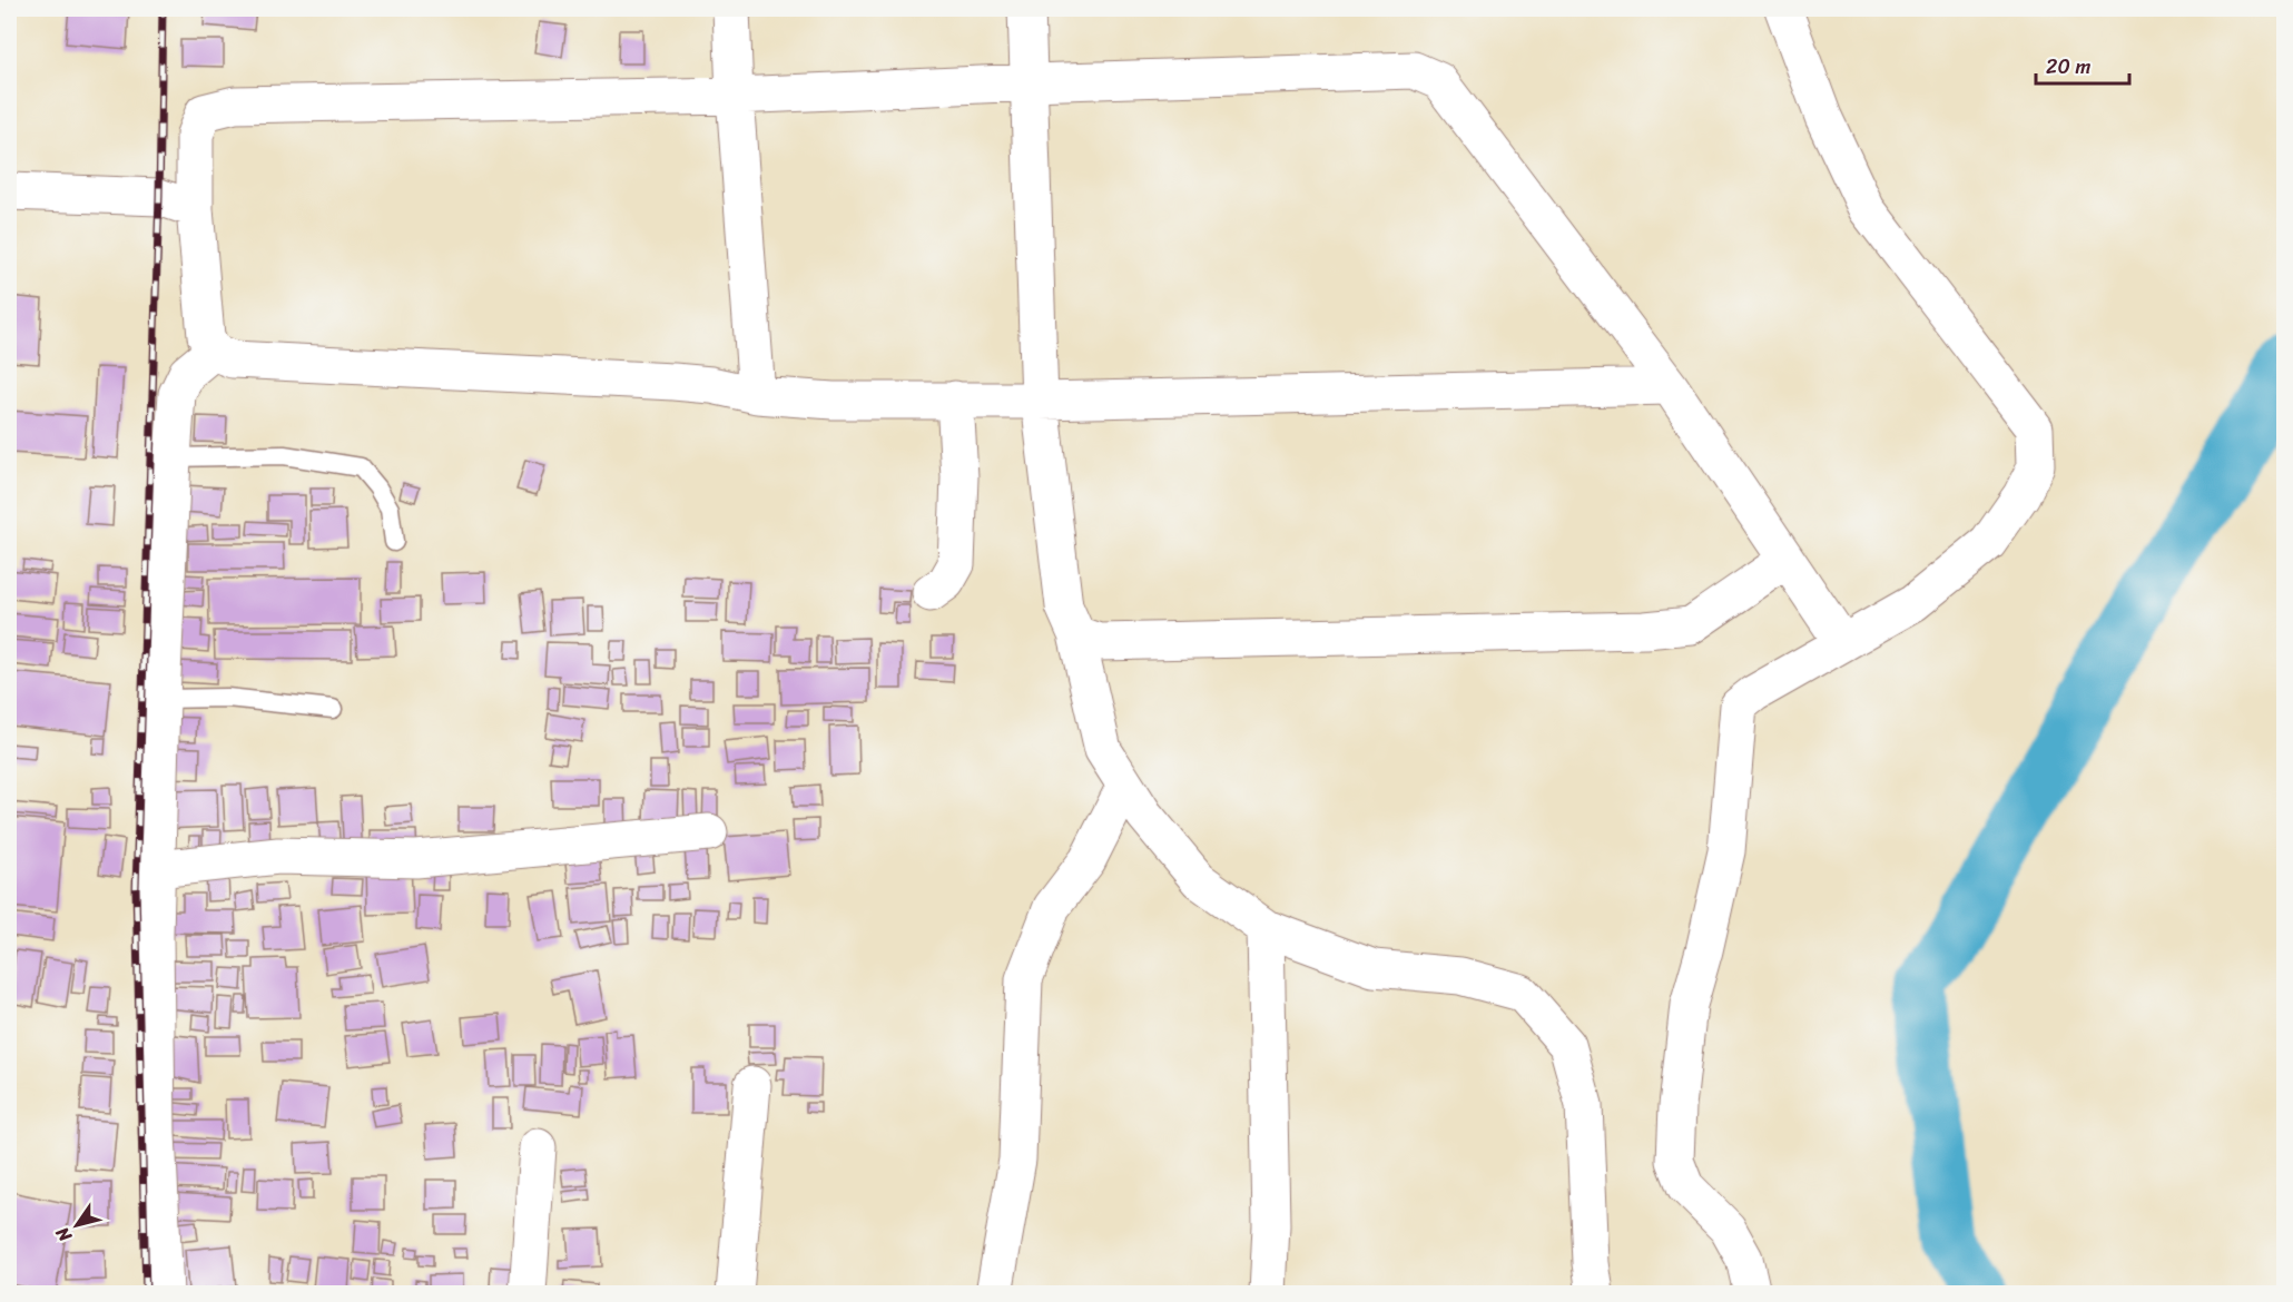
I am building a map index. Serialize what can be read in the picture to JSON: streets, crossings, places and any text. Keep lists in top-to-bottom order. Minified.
{"scale_bar":"20 m","north":"bottom left"}
